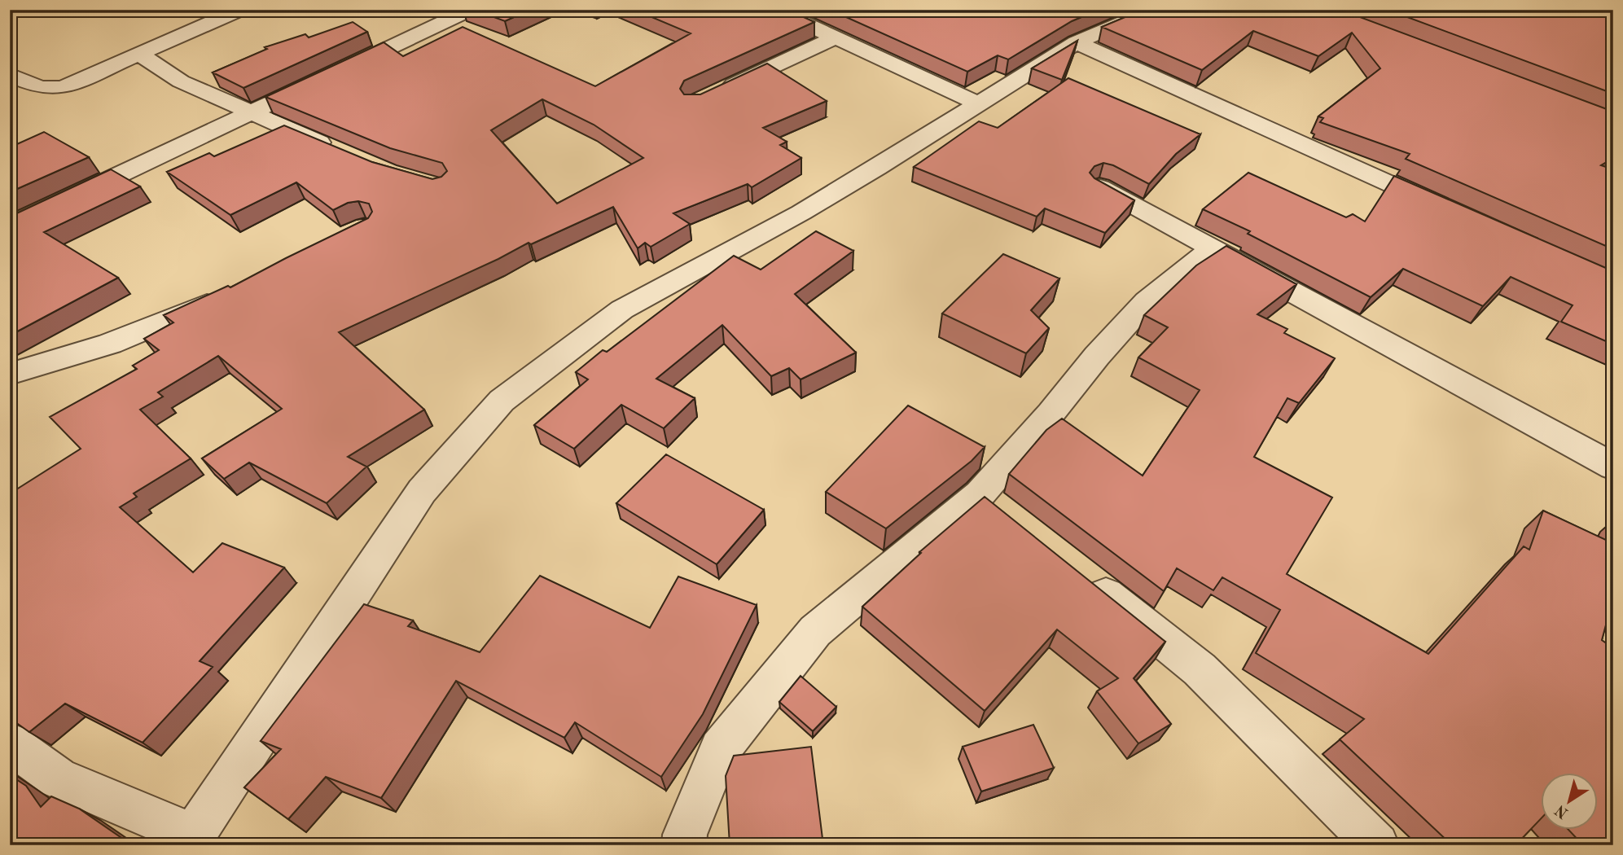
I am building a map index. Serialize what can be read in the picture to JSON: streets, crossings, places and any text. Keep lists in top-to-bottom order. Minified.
{"north":"bottom left"}
